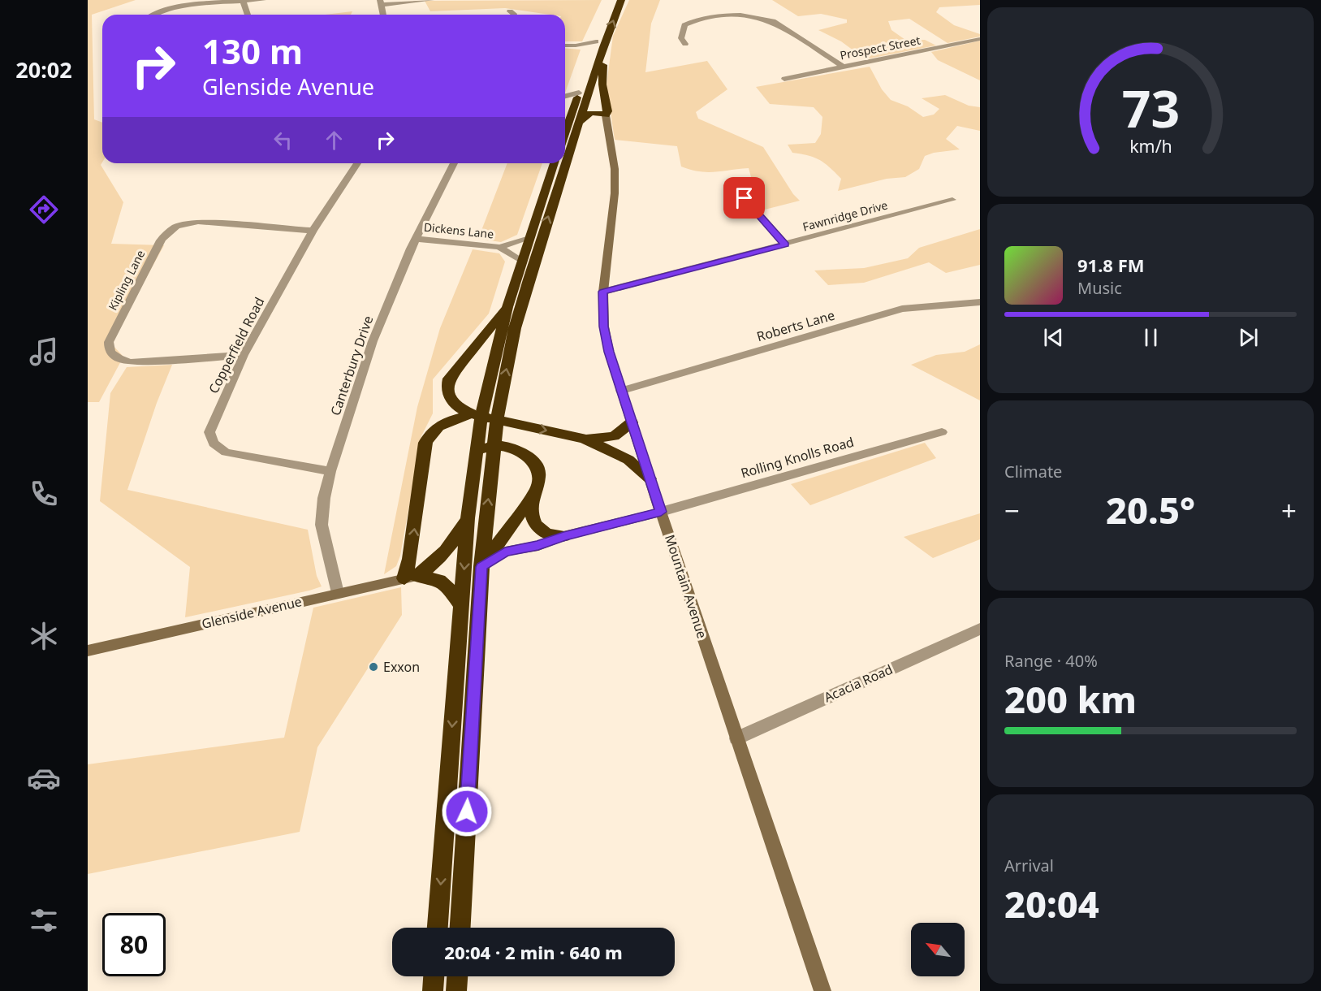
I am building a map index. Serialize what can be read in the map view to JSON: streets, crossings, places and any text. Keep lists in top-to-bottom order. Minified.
{"streets":{"street":["Prospect Street","Fawnridge Drive","Dickens Lane","Kipling Lane","Roberts Lane","Copperfield Road","Canterbury Drive","Rolling Knolls Road","Mountain Avenue","Glenside Avenue","Acacia Road"]},"crossings":[["Fawnridge Drive","Mountain Avenue"],["Dickens Lane","Canterbury Drive"],["Kipling Lane","Copperfield Road"],["Roberts Lane","Mountain Avenue"],["Copperfield Road","Canterbury Drive"],["Canterbury Drive","Glenside Avenue"],["Rolling Knolls Road","Mountain Avenue"],["Mountain Avenue","Acacia Road"]],"places":["Exxon"],"north":"top left","page":{"tabs":"20:02","turn":["130 m","Glenside Avenue"],"song":["91.8 FM","Music"],"tile":["Climate",["Range · 40%","200 km"],["Arrival","20:04"]],"heat":["−","20.5°","+"],"limit":"80","trip":"20:04 · 2 min · 640 m","gauge":["73","km/h"]}}
